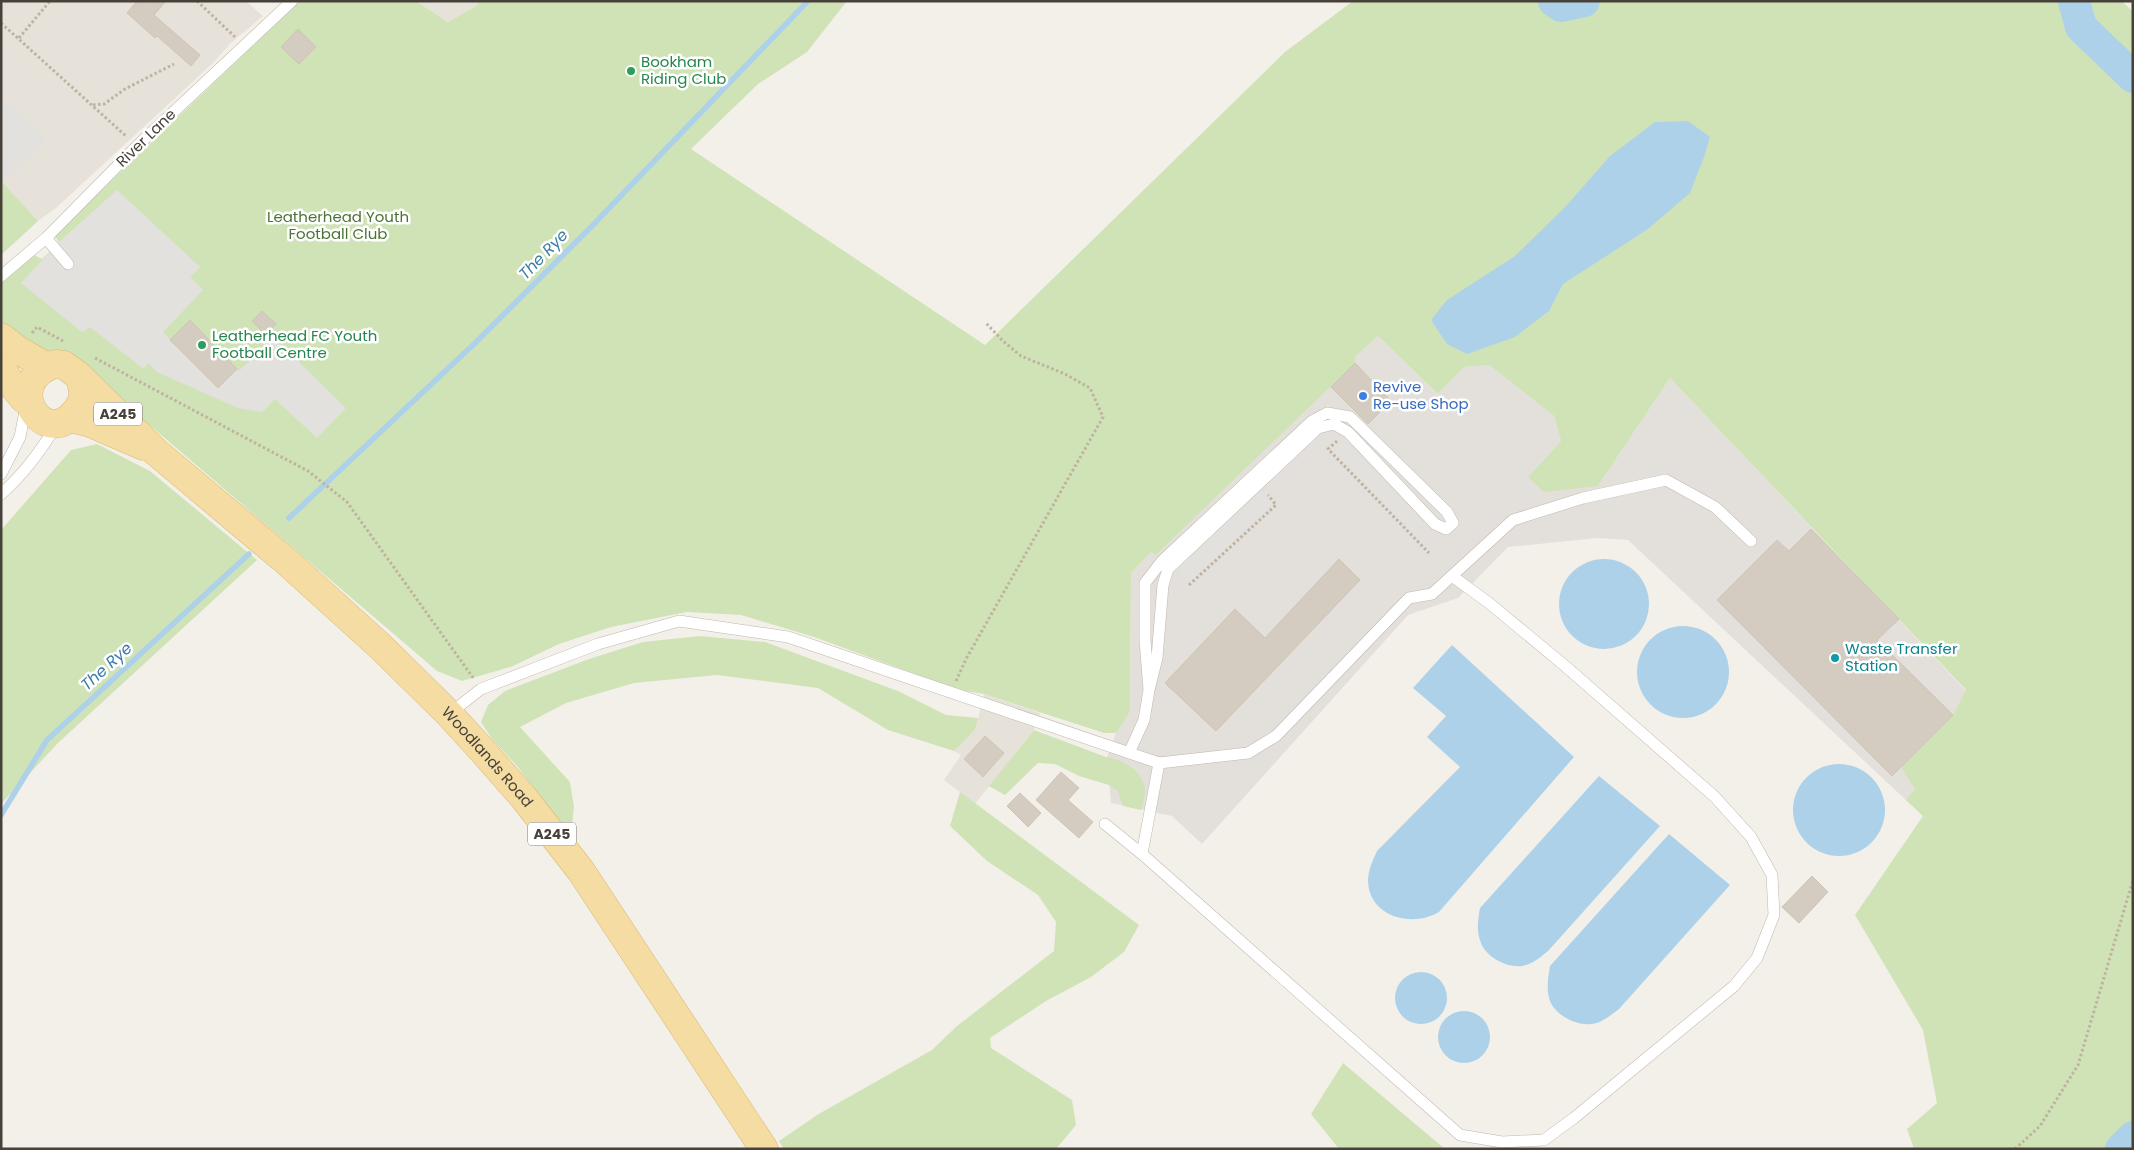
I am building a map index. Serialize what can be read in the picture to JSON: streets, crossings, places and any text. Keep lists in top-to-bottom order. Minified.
{"streets":{"main road":["A245","Woodlands Road"],"lane":["River Lane"]},"water":["The Rye"],"parks":["Leatherhead Youth Football Club"],"places":["Bookham Riding Club","Leatherhead FC Youth Football Centre","Revive Re-use Shop","Waste Transfer Station"]}
